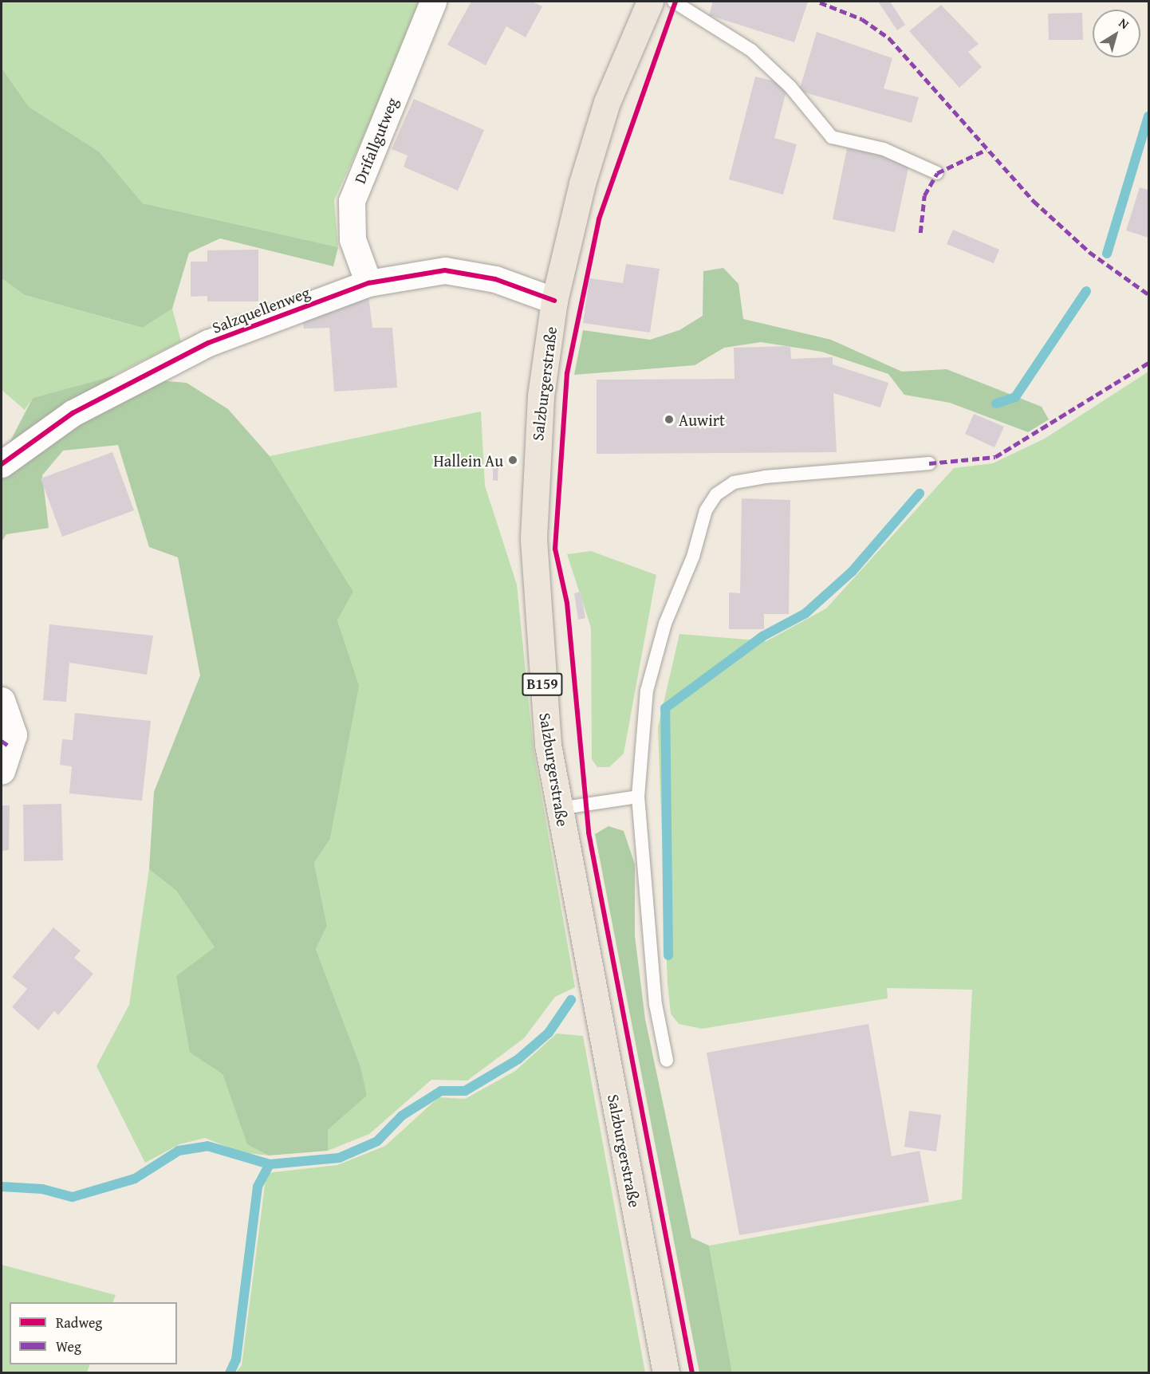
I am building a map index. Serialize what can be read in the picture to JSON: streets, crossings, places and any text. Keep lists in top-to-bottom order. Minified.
{"streets":{"main road":["Salzburgerstraße","B159"],"street":["Drifallgutweg","Salzquellenweg"]},"crossings":[["Drifallgutweg","Salzquellenweg"],["Salzquellenweg","Salzburgerstraße"]],"places":["Auwirt","Hallein Au"],"legend":["Radweg","Weg"],"north":"top right"}
